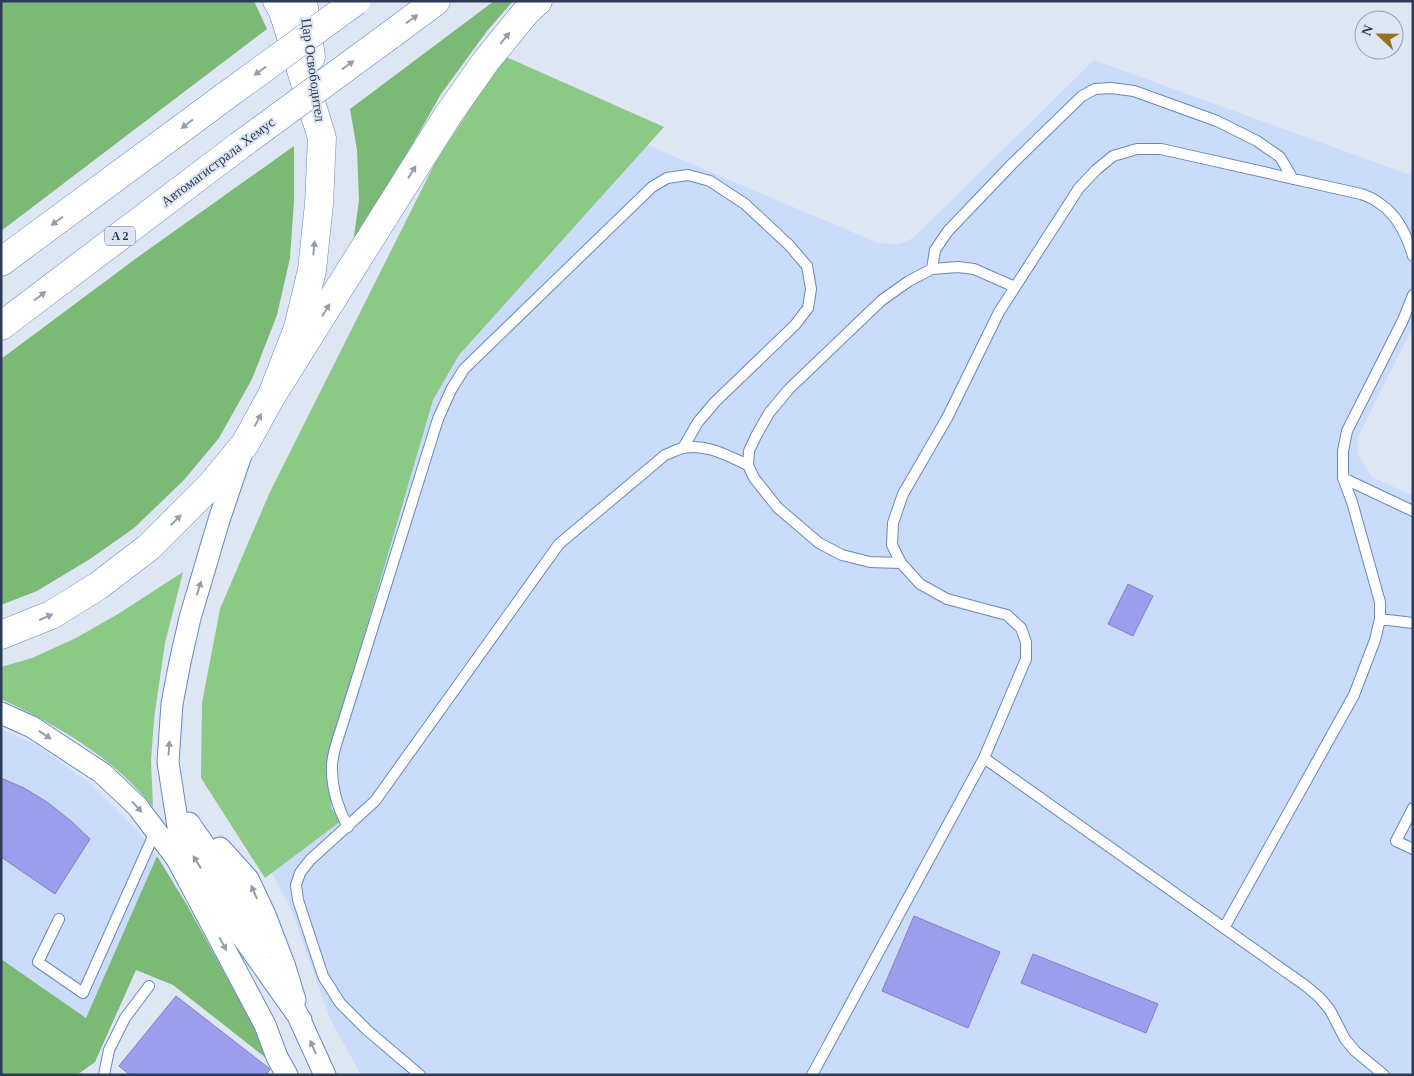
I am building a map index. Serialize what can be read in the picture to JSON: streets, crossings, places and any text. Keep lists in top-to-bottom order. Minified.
{"streets":{"main road":["Цар Освободител","Автомагистрала Хемус","A 2"]},"north":"left"}
